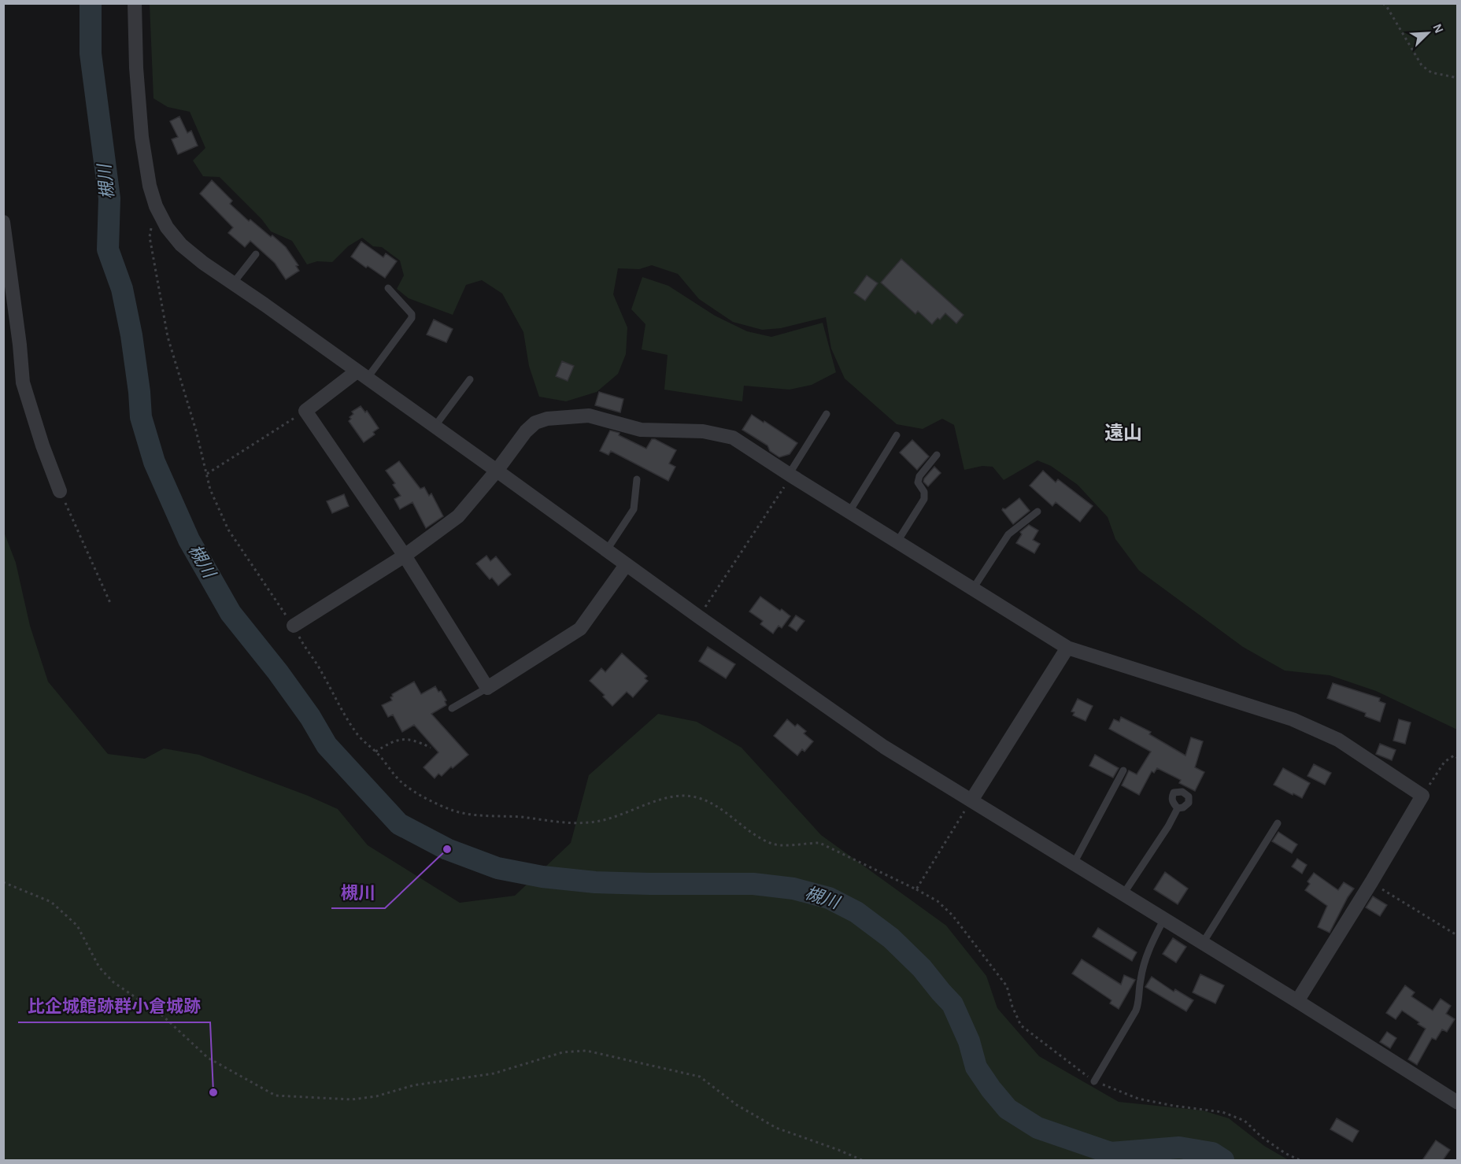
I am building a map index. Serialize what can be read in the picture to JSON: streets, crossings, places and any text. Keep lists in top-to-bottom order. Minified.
{"districts":["遠山"],"water":["槻川"],"places":["槻川","比企城館跡群小倉城跡"],"north":"top right"}
